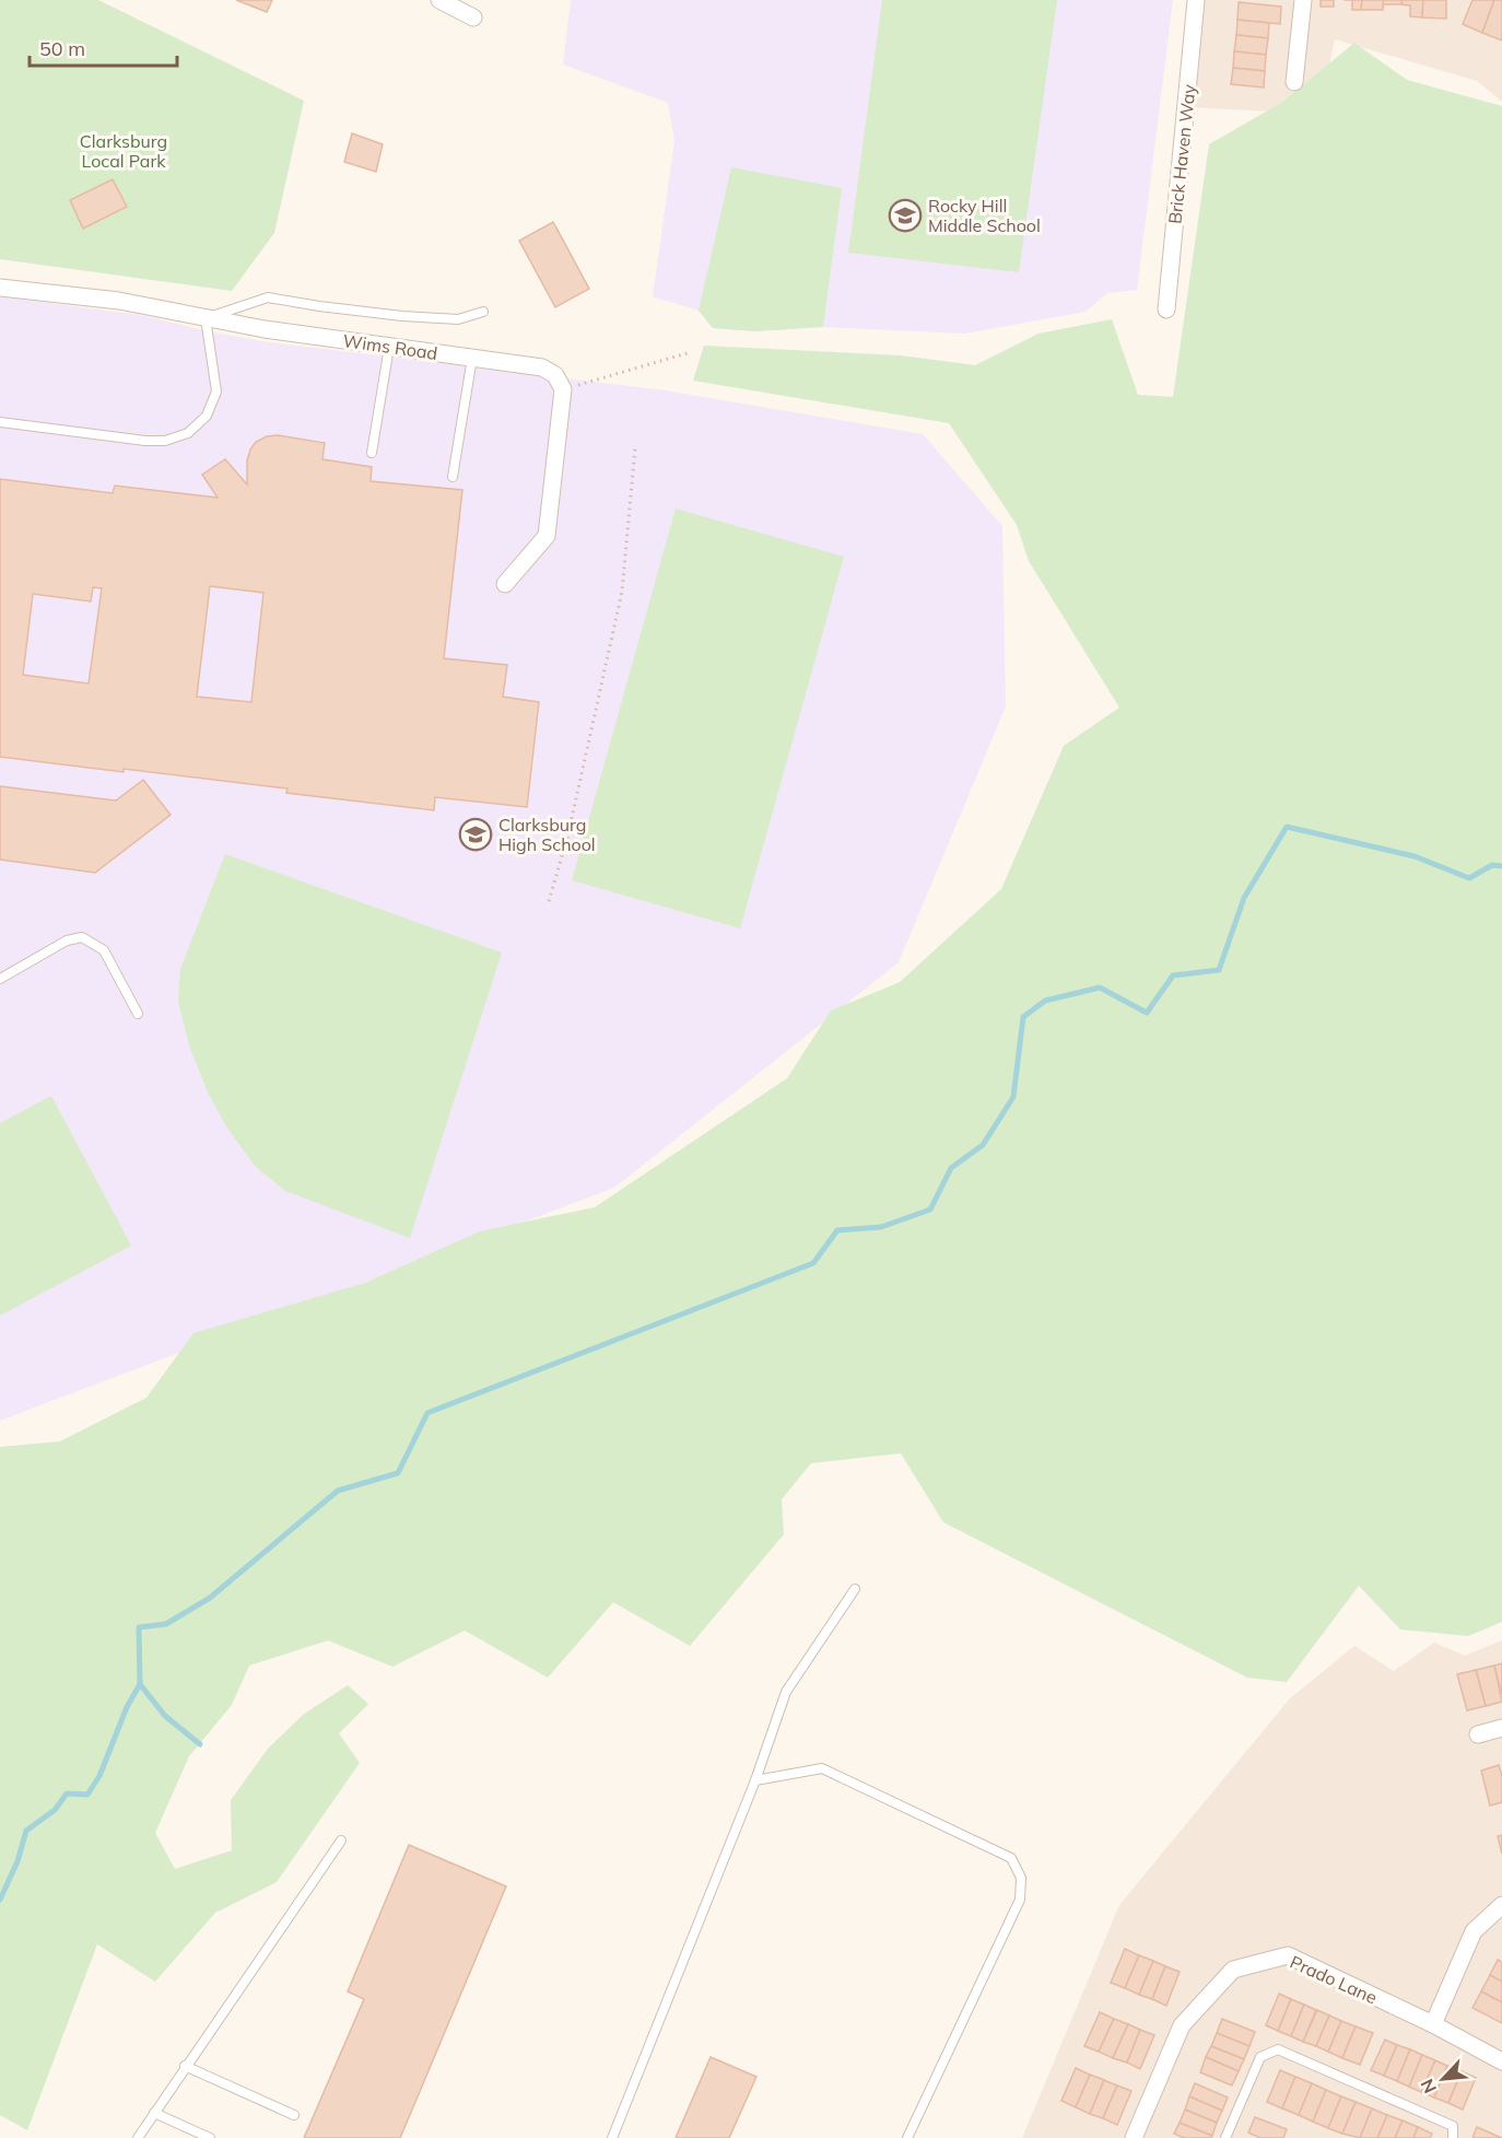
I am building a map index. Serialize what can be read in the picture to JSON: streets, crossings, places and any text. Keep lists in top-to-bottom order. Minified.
{"streets":{"street":["Brick Haven Way","Wims Road","Prado Lane"]},"parks":["Clarksburg Local Park"],"places":{"school or university":["Rocky Hill Middle School","Clarksburg High School"]},"scale_bar":"50 m","north":"bottom left"}
